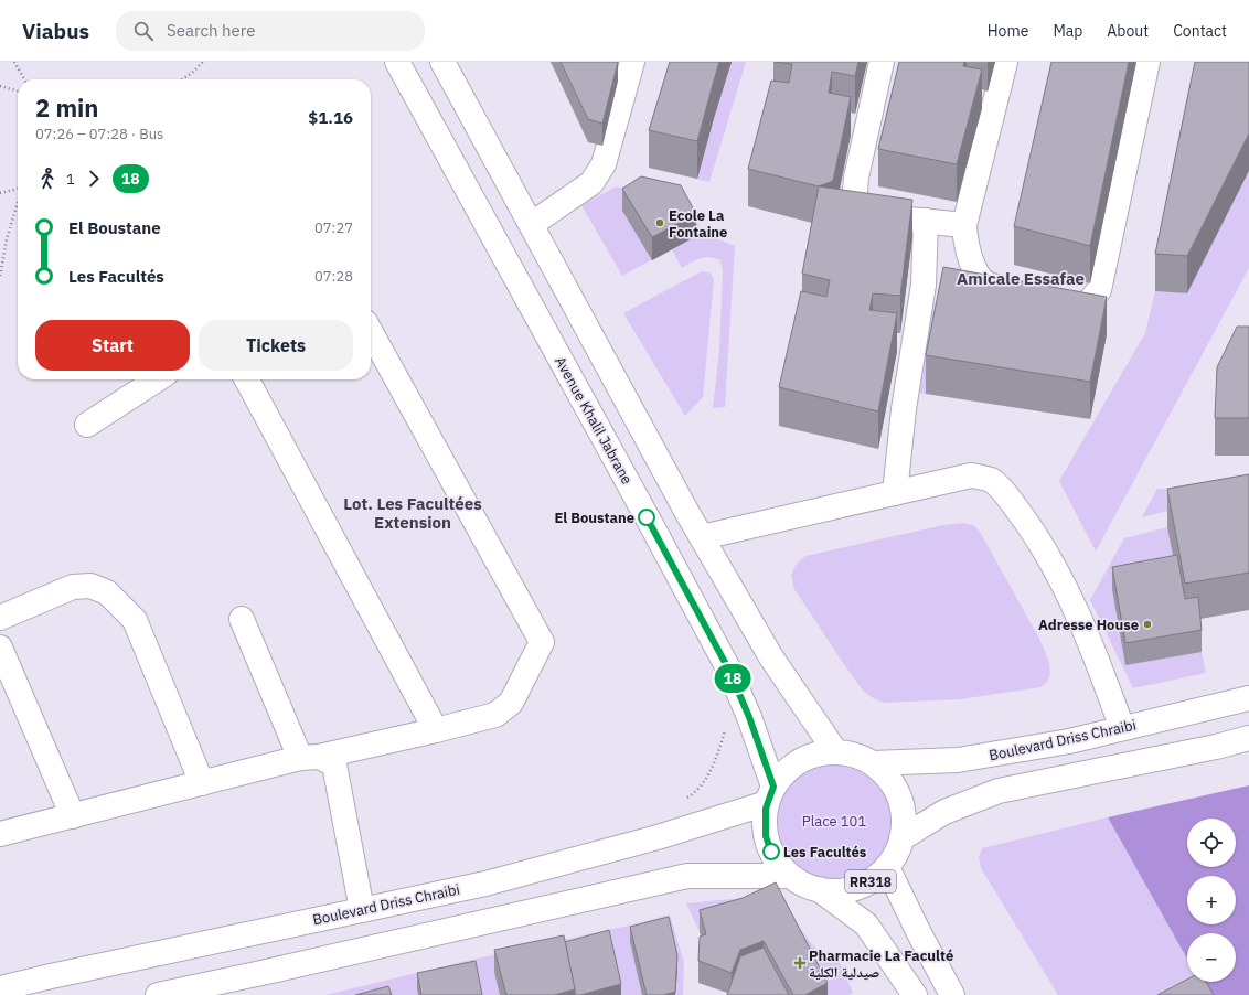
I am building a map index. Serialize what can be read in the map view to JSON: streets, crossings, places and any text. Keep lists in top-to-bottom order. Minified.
{"streets":{"main road":["Avenue Khalil Jabrane","Boulevard Driss Chraibi","RR318"]},"crossings":[["Avenue Khalil Jabrane","Boulevard Driss Chraibi"]],"districts":["Amicale Essafae","Lot. Les Facultées Extension"],"parks":["Place 101"],"places":{"other":["Ecole La Fontaine","El Boustane","Adresse House","Les Facultés"],"health":["Pharmacie La Faculté صيدلية الكلية"]},"lines":["bus line 18"],"page":{"header":"Viabus","search":"Search here","nav":["Home","Map","About","Contact"],"on_map":"18","heading":["2 min","07:26 – 07:28 · Bus","$1.16"],"legs":["1","18"],"list":[{"name":"El Boustane","value":"07:27"},{"name":"Les Facultés","value":"07:28"}],"buttons":["Start","Tickets"],"map_buttons":["+","−"]}}
